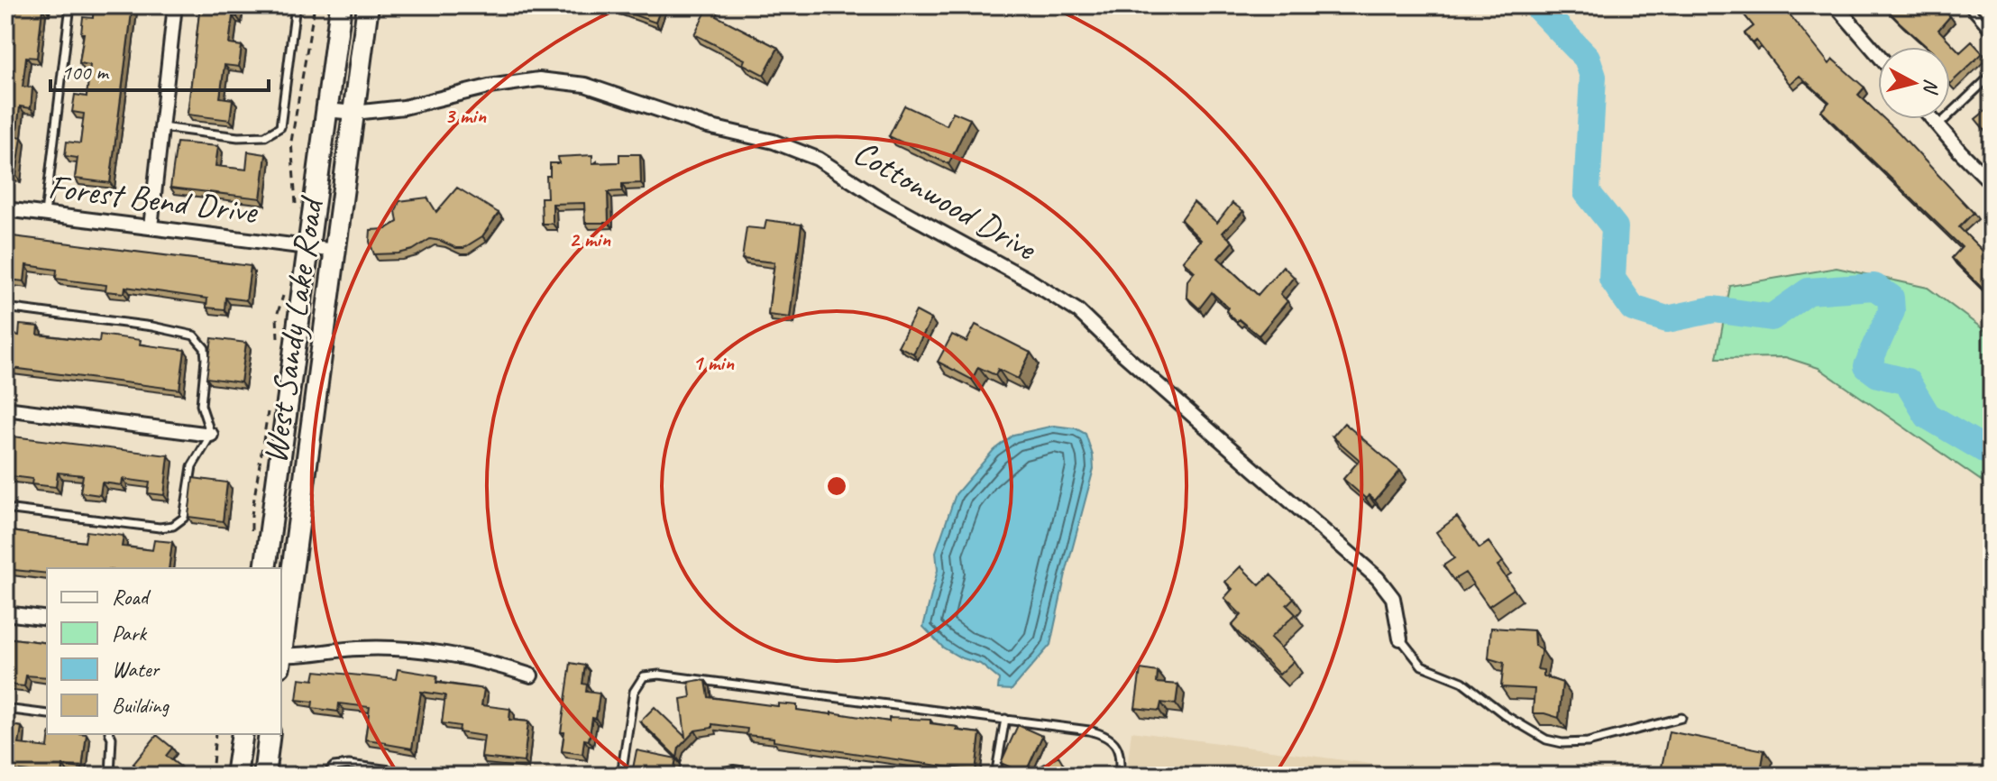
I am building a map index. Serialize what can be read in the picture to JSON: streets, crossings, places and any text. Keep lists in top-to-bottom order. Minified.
{"streets":{"main road":["West Sandy Lake Road"],"street":["Forest Bend Drive","Cottonwood Drive"]},"crossings":[["Forest Bend Drive","West Sandy Lake Road"],["Cottonwood Drive","West Sandy Lake Road"]],"legend":["Road","Park","Water","Building"],"scale_bar":"100 m","north":"right","rings":["3 min","2 min","1 min"]}
